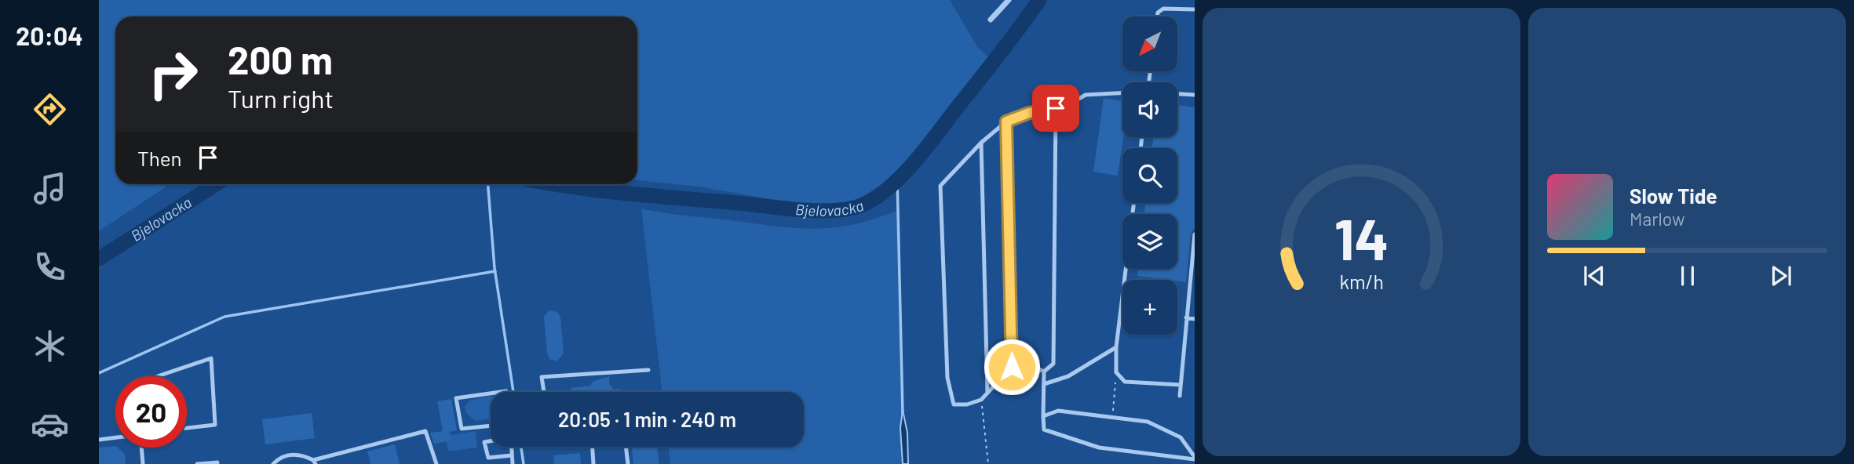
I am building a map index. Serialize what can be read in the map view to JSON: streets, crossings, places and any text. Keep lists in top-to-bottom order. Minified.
{"water":["Bjelovacka"],"north":"bottom left","page":{"tabs":"20:04","map_buttons":"+","turn":["200 m","Turn right"],"then":"Then","song":["Slow Tide","Marlow"],"limit":"20","trip":"20:05 · 1 min · 240 m","gauge":["14","km/h"]}}
